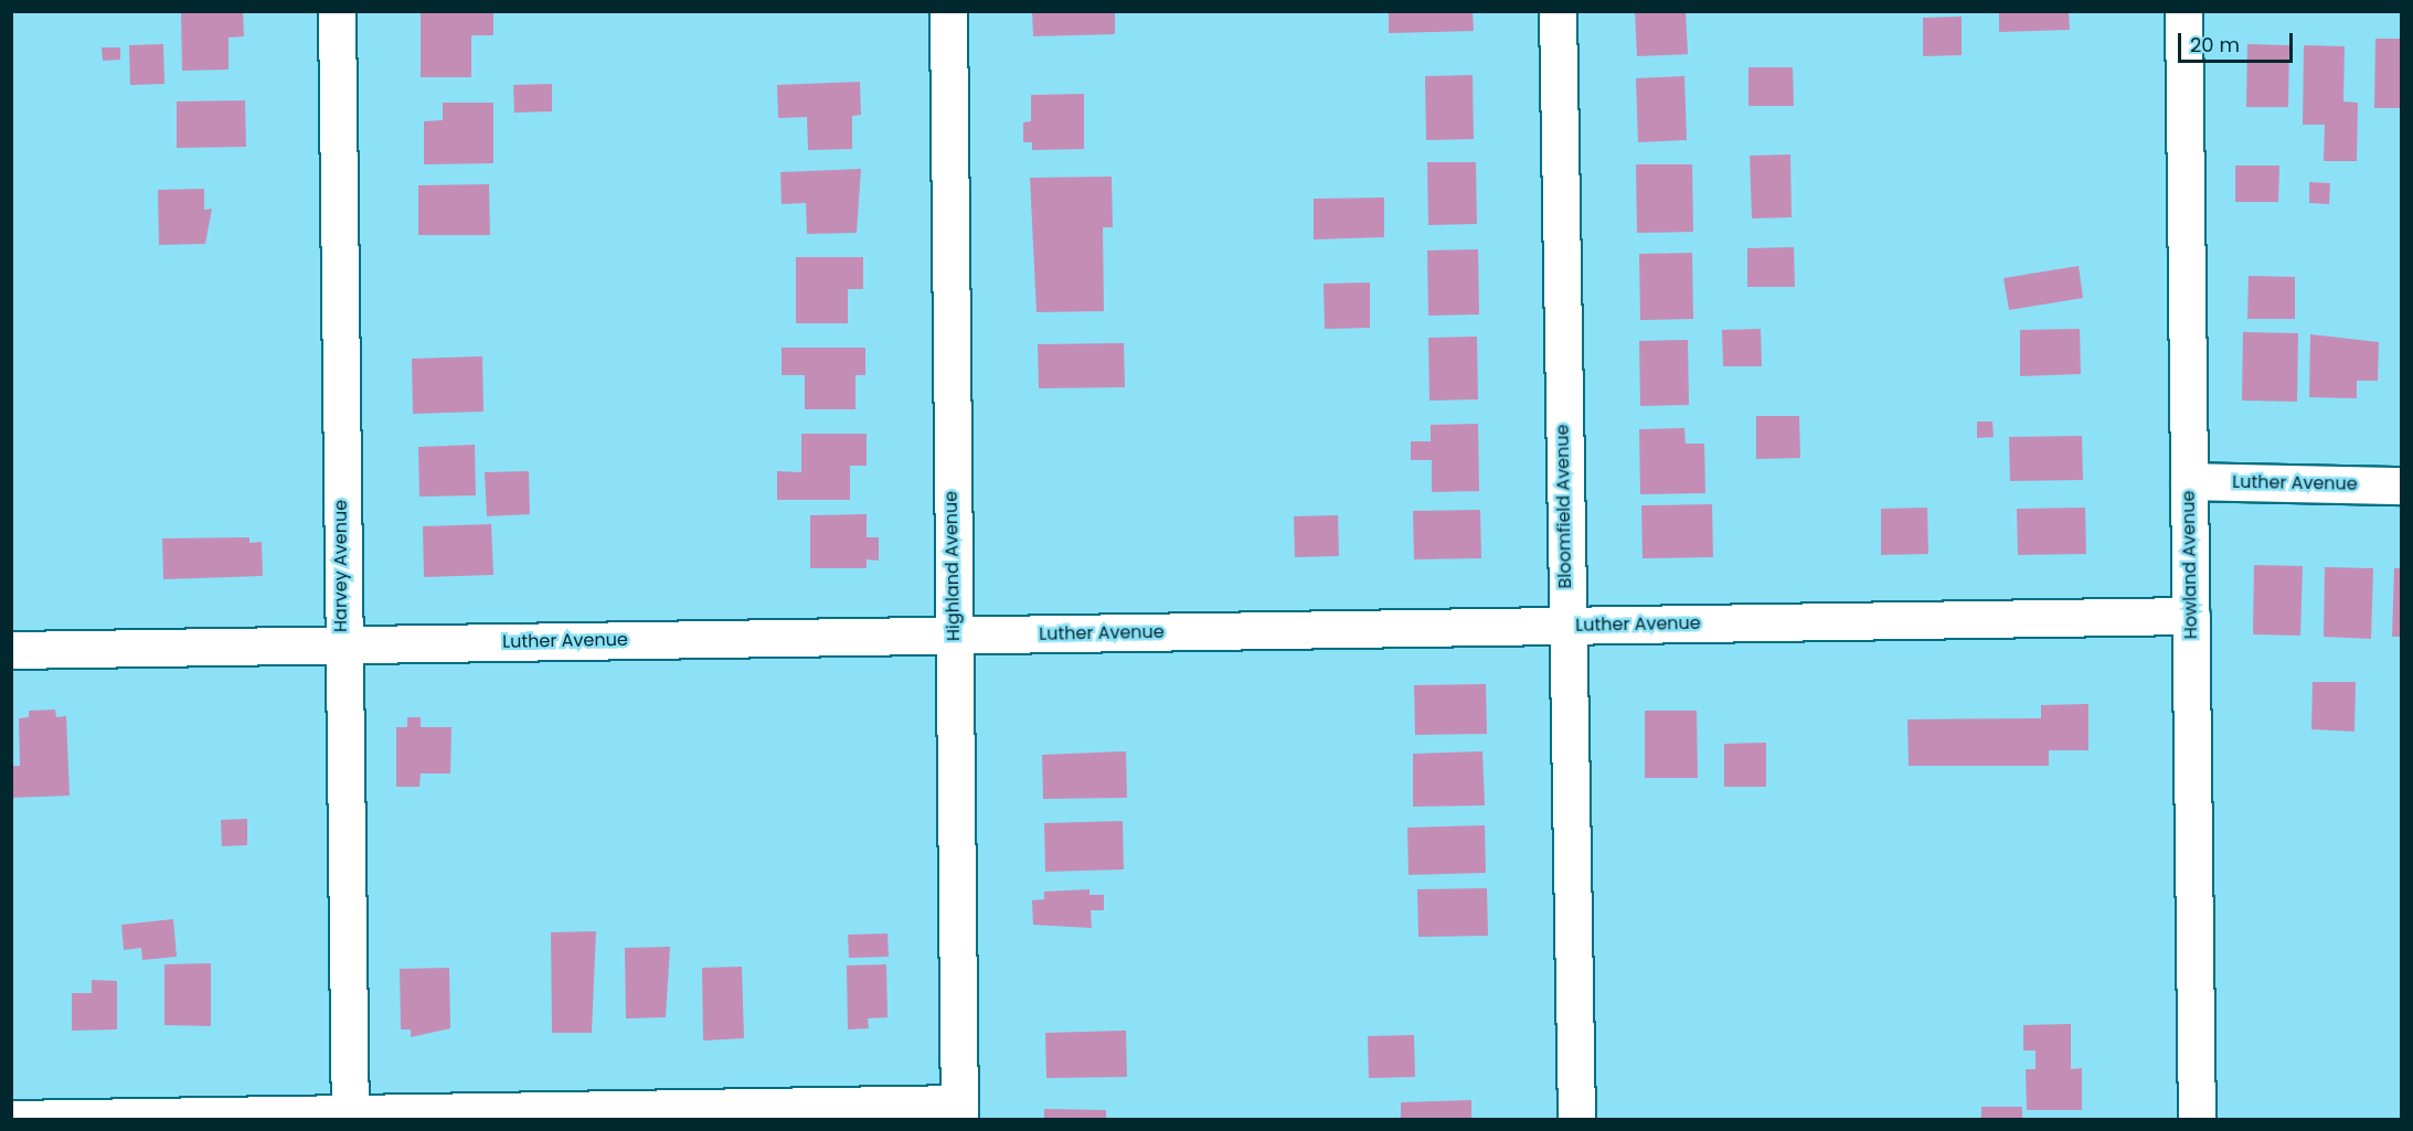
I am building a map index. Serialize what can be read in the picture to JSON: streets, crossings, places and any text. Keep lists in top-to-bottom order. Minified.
{"streets":{"street":["Luther Avenue","Bloomfield Avenue","Howland Avenue","Harvey Avenue","Highland Avenue"]},"crossings":[["Luther Avenue","Bloomfield Avenue"],["Luther Avenue","Howland Avenue"],["Luther Avenue","Harvey Avenue"],["Luther Avenue","Highland Avenue"]],"scale_bar":"20 m"}
